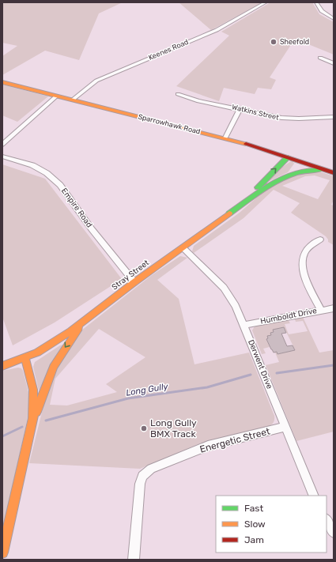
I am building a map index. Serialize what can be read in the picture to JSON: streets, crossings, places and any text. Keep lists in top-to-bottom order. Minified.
{"streets":{"street":["Keenes Road","Watkins Street","Sparrowhawk Road","Empire Road","Stray Street","Humboldt Drive","Derwent Drive","Energetic Street"]},"crossings":[["Keenes Road","Sparrowhawk Road"],["Sparrowhawk Road","Stray Street"],["Empire Road","Stray Street"],["Stray Street","Derwent Drive"],["Humboldt Drive","Derwent Drive"],["Derwent Drive","Energetic Street"]],"water":["Long Gully"],"places":["Sheefold","Long Gully BMX Track"],"legend":["Fast","Slow","Jam"]}
